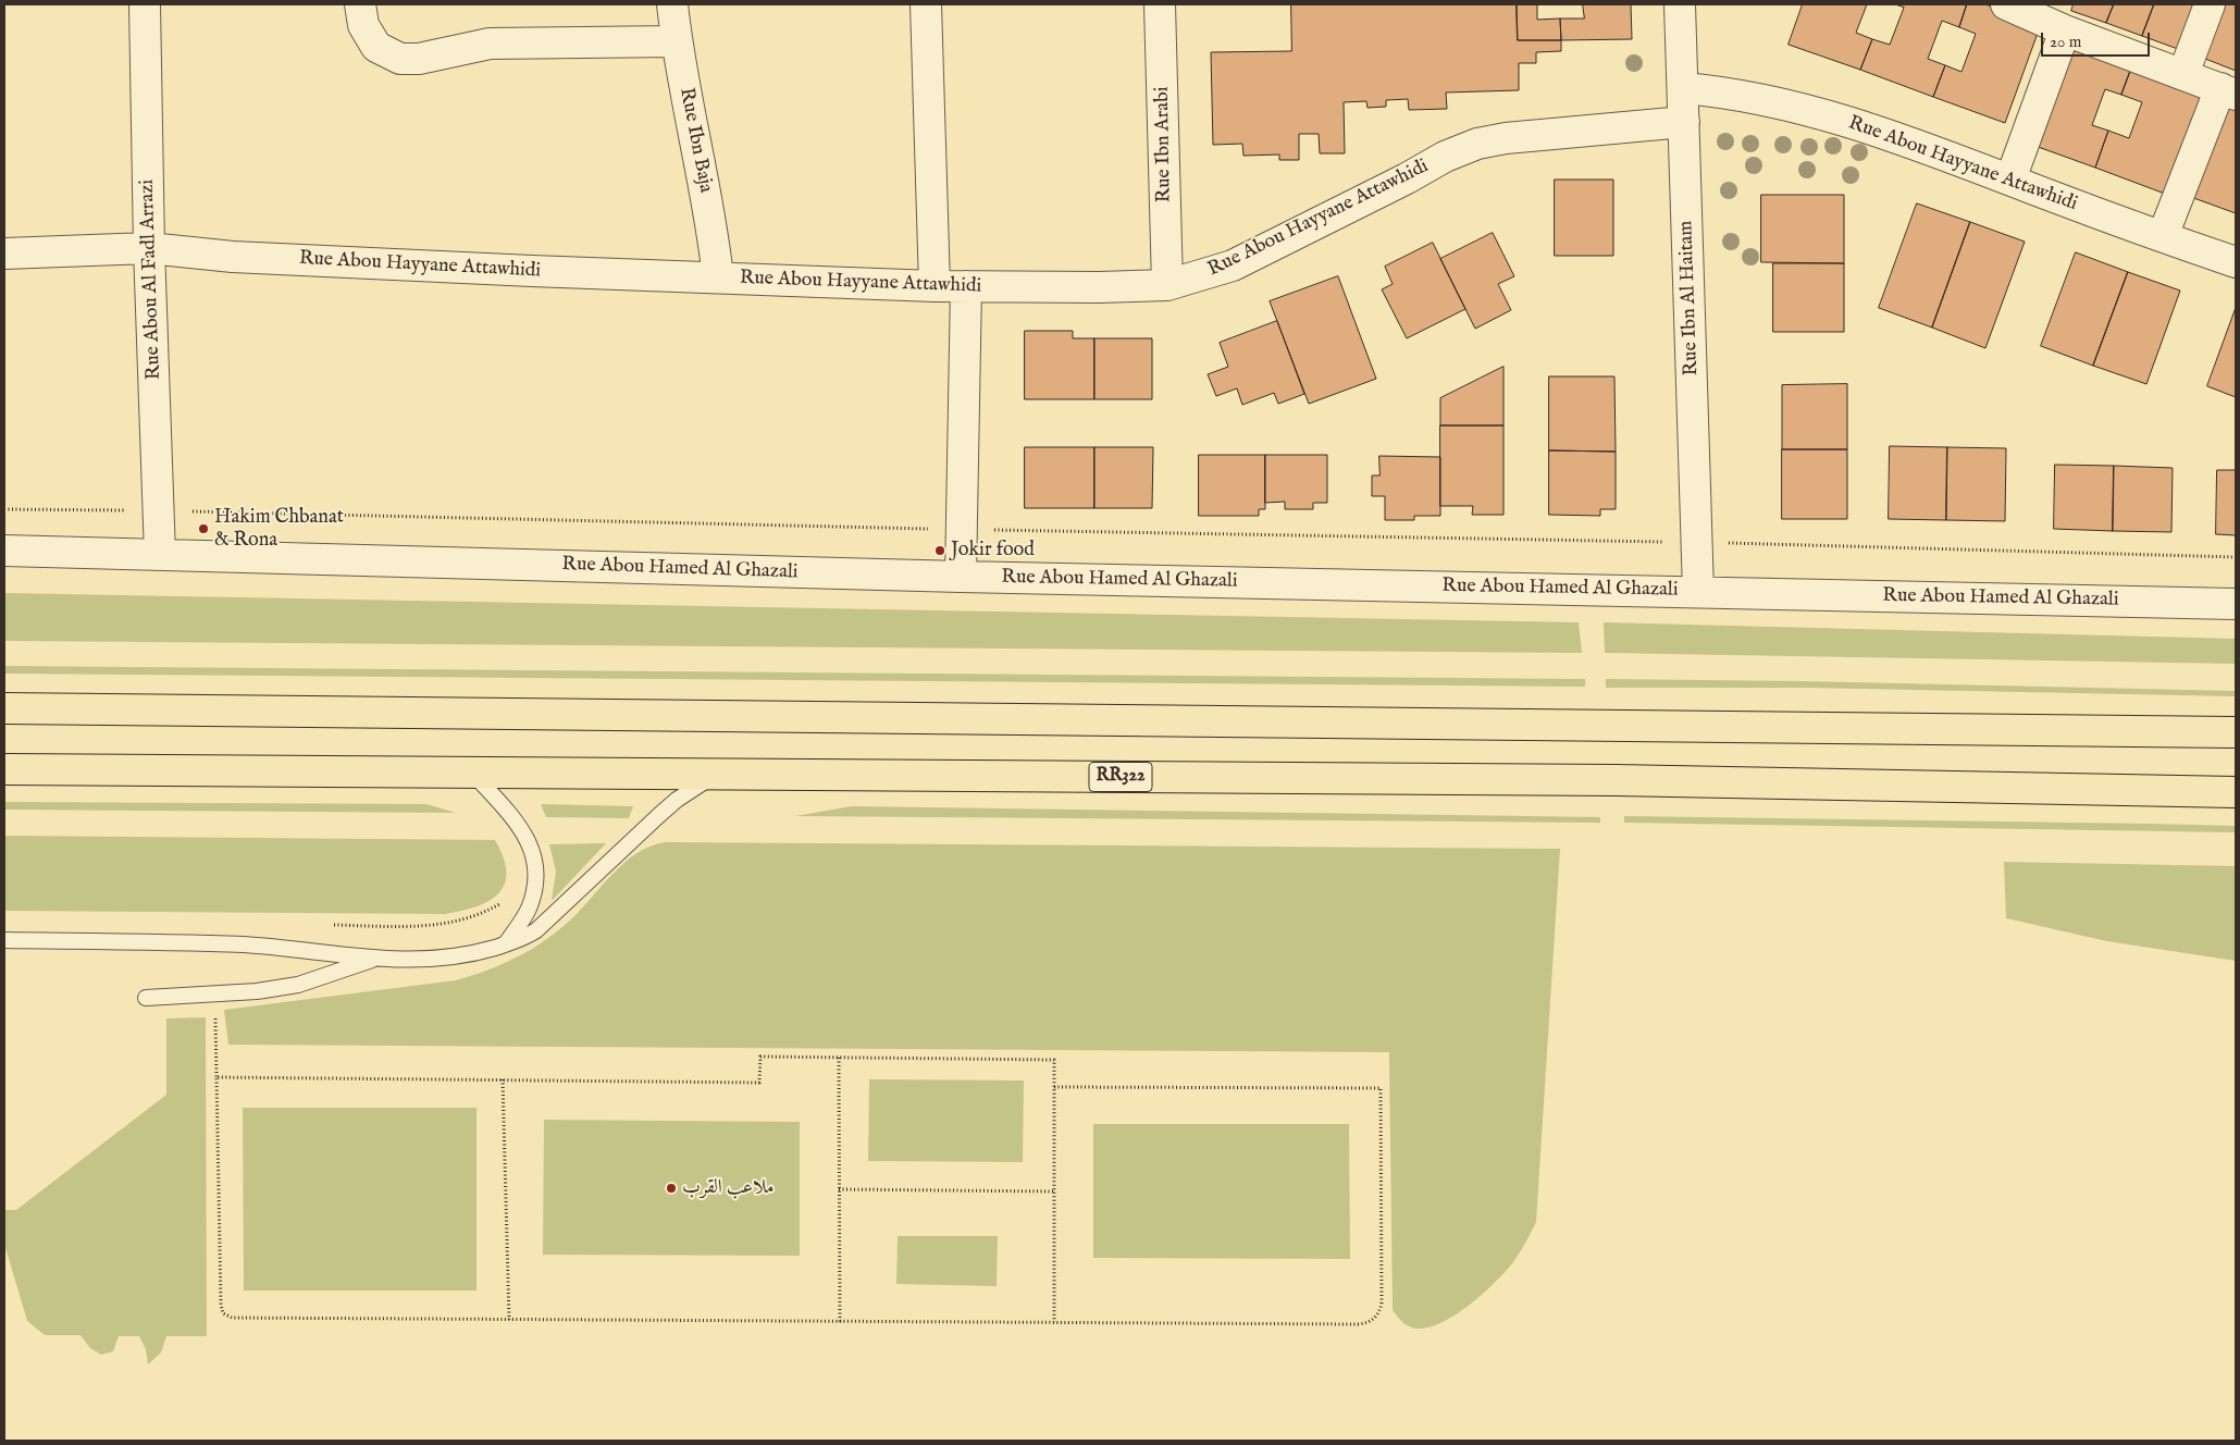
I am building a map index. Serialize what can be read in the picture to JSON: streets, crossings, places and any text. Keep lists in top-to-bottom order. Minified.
{"streets":{"main road":["RR322"],"street":["Rue Ibn Baja","Rue Ibn Arabi","Rue Abou Hayyane Attawhidi","Rue Abou Al Fadl Arrazi","Rue Ibn Al Haitam","Rue Abou Hamed Al Ghazali"]},"crossings":[["Rue Ibn Baja","Rue Abou Hayyane Attawhidi"],["Rue Ibn Arabi","Rue Abou Hayyane Attawhidi"],["Rue Abou Hayyane Attawhidi","Rue Abou Al Fadl Arrazi"],["Rue Abou Hayyane Attawhidi","Rue Ibn Al Haitam"],["Rue Abou Al Fadl Arrazi","Rue Abou Hamed Al Ghazali"],["Rue Ibn Al Haitam","Rue Abou Hamed Al Ghazali"]],"places":["Hakim Chbanat & Rona","Jokir food","ملاعب القرب"],"scale_bar":"20 m"}
